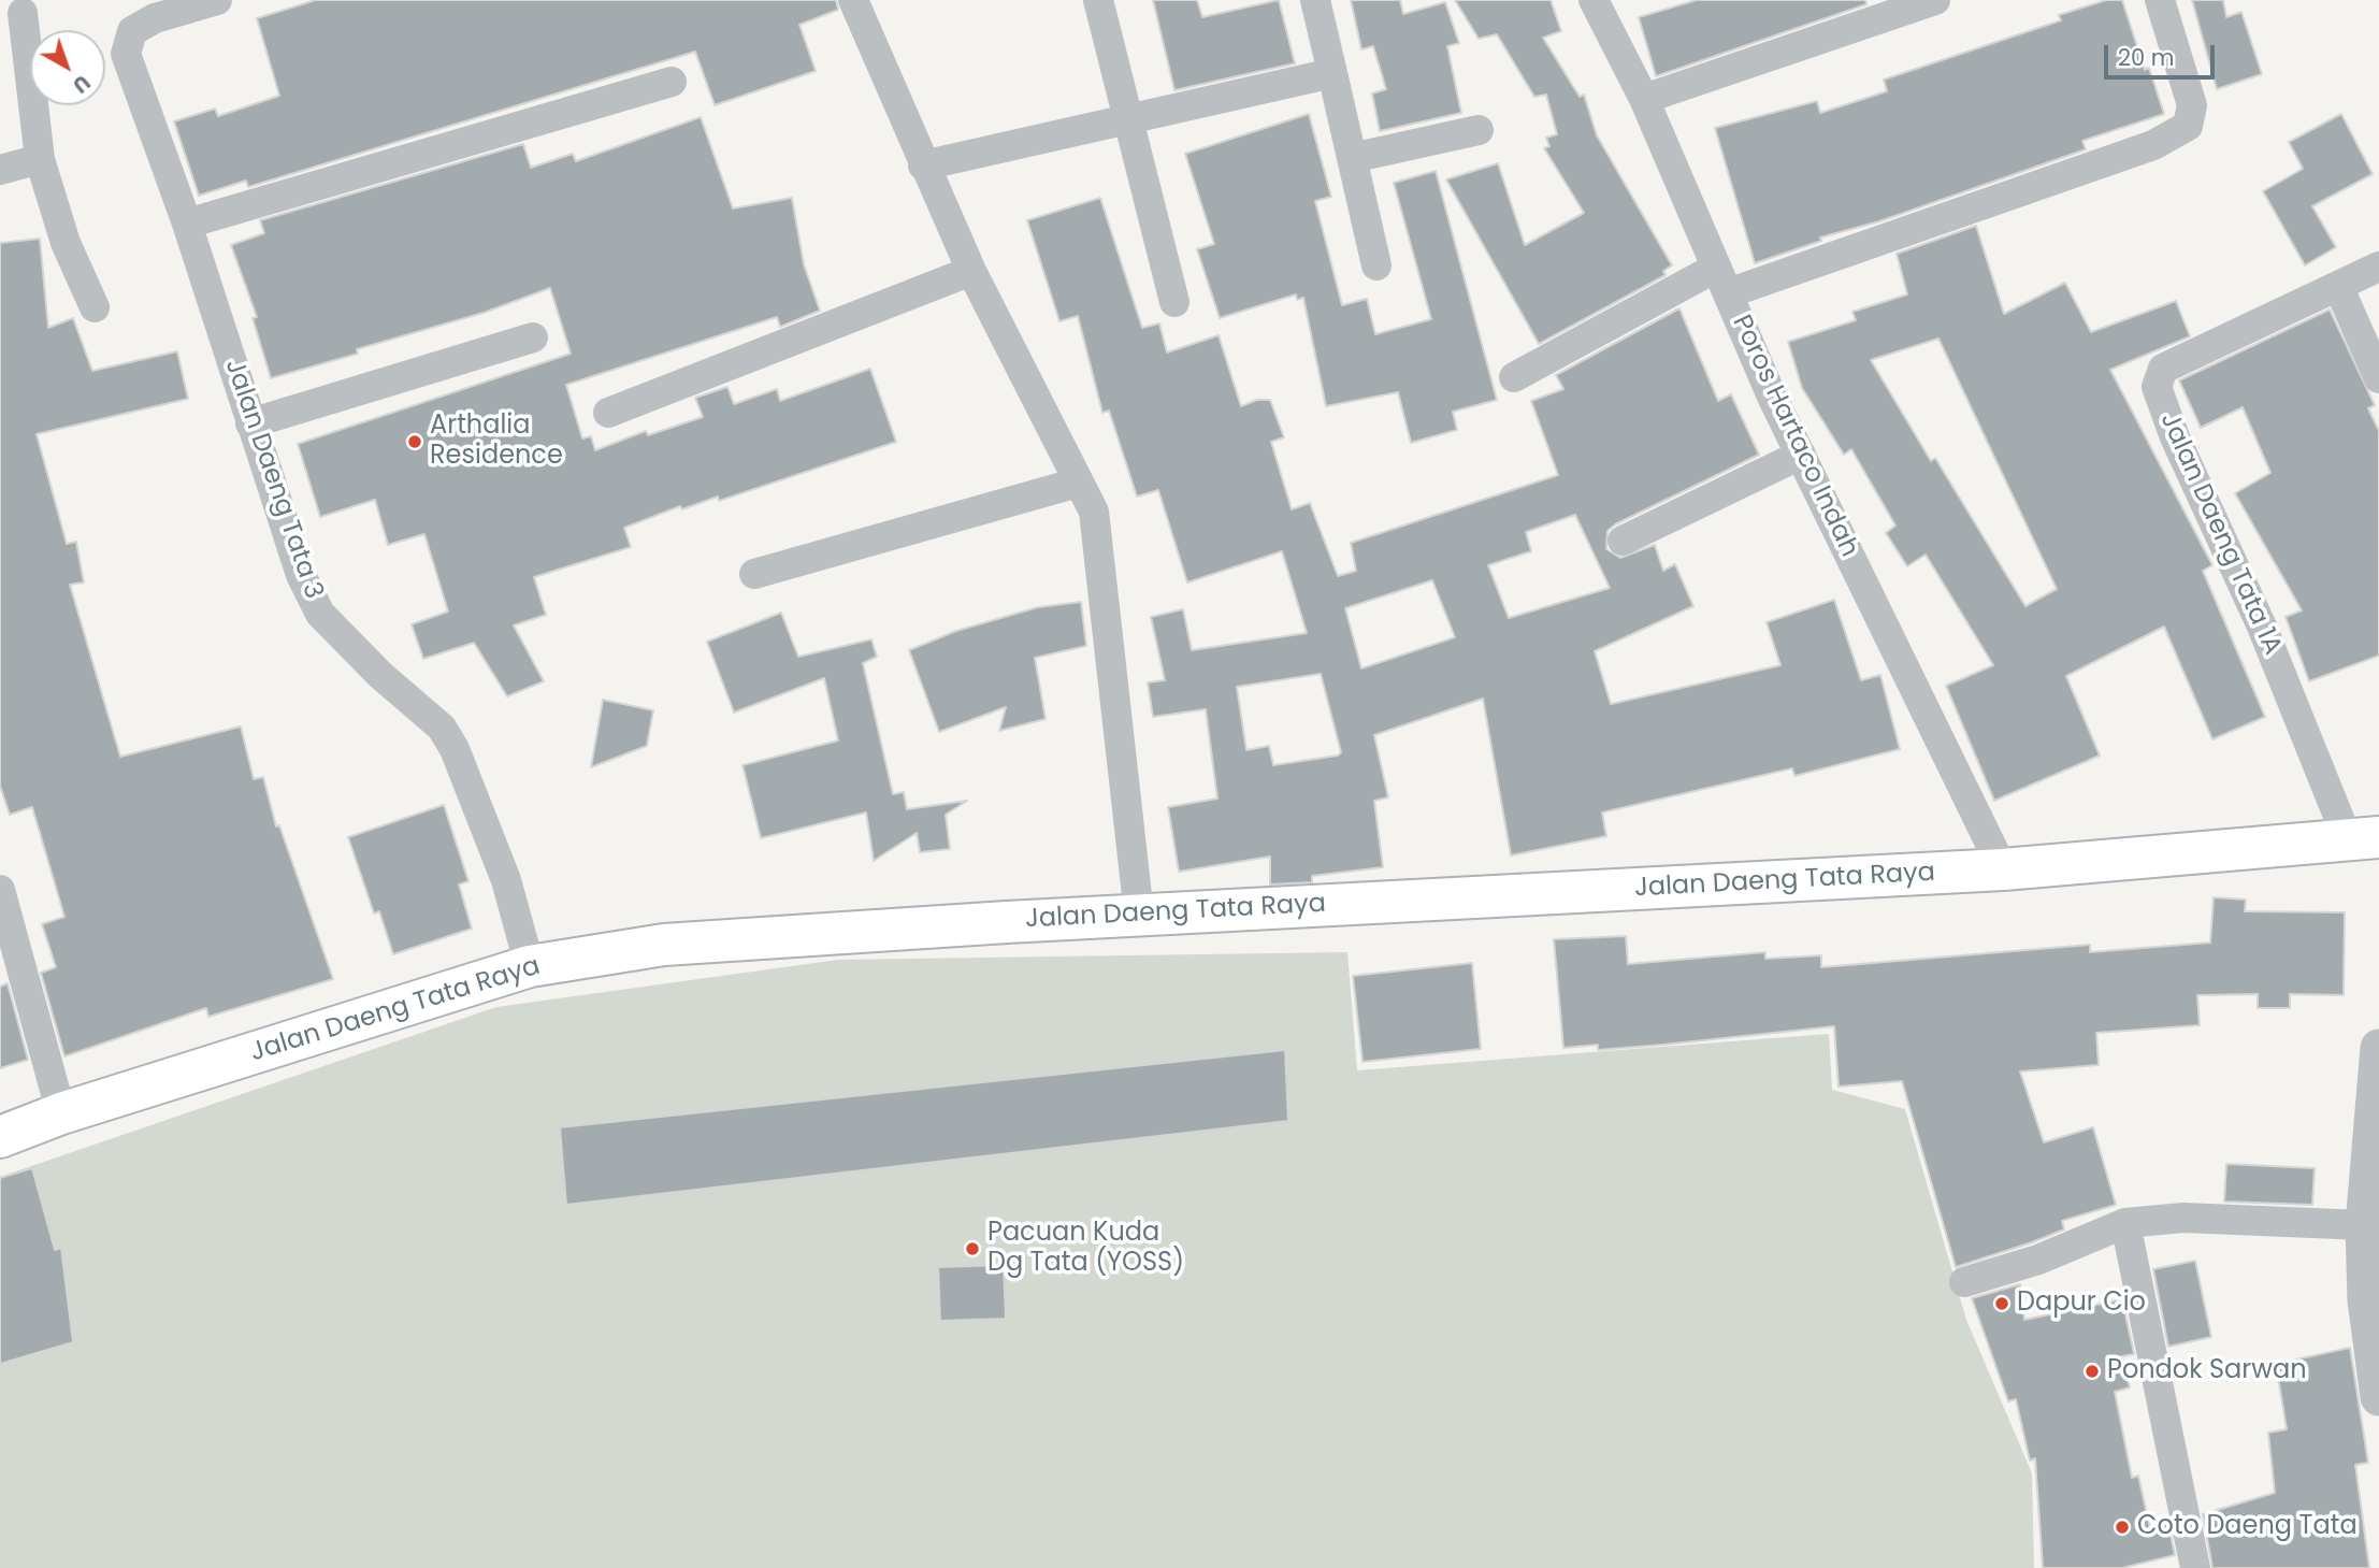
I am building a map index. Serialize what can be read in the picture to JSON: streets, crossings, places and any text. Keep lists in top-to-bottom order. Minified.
{"streets":{"main road":["Jalan Daeng Tata Raya"],"street":["Poros Hartaco Indah","Jalan Daeng Tata 3","Jalan Daeng Tata 1A"]},"crossings":[["Poros Hartaco Indah","Jalan Daeng Tata Raya"],["Jalan Daeng Tata 3","Jalan Daeng Tata Raya"],["Jalan Daeng Tata 1A","Jalan Daeng Tata Raya"]],"places":["Arthalia Residence","Pacuan Kuda Dg Tata (YOSS)","Dapur Cio","Pondok Sarwan","Coto Daeng Tata"],"scale_bar":"20 m","north":"bottom right"}
